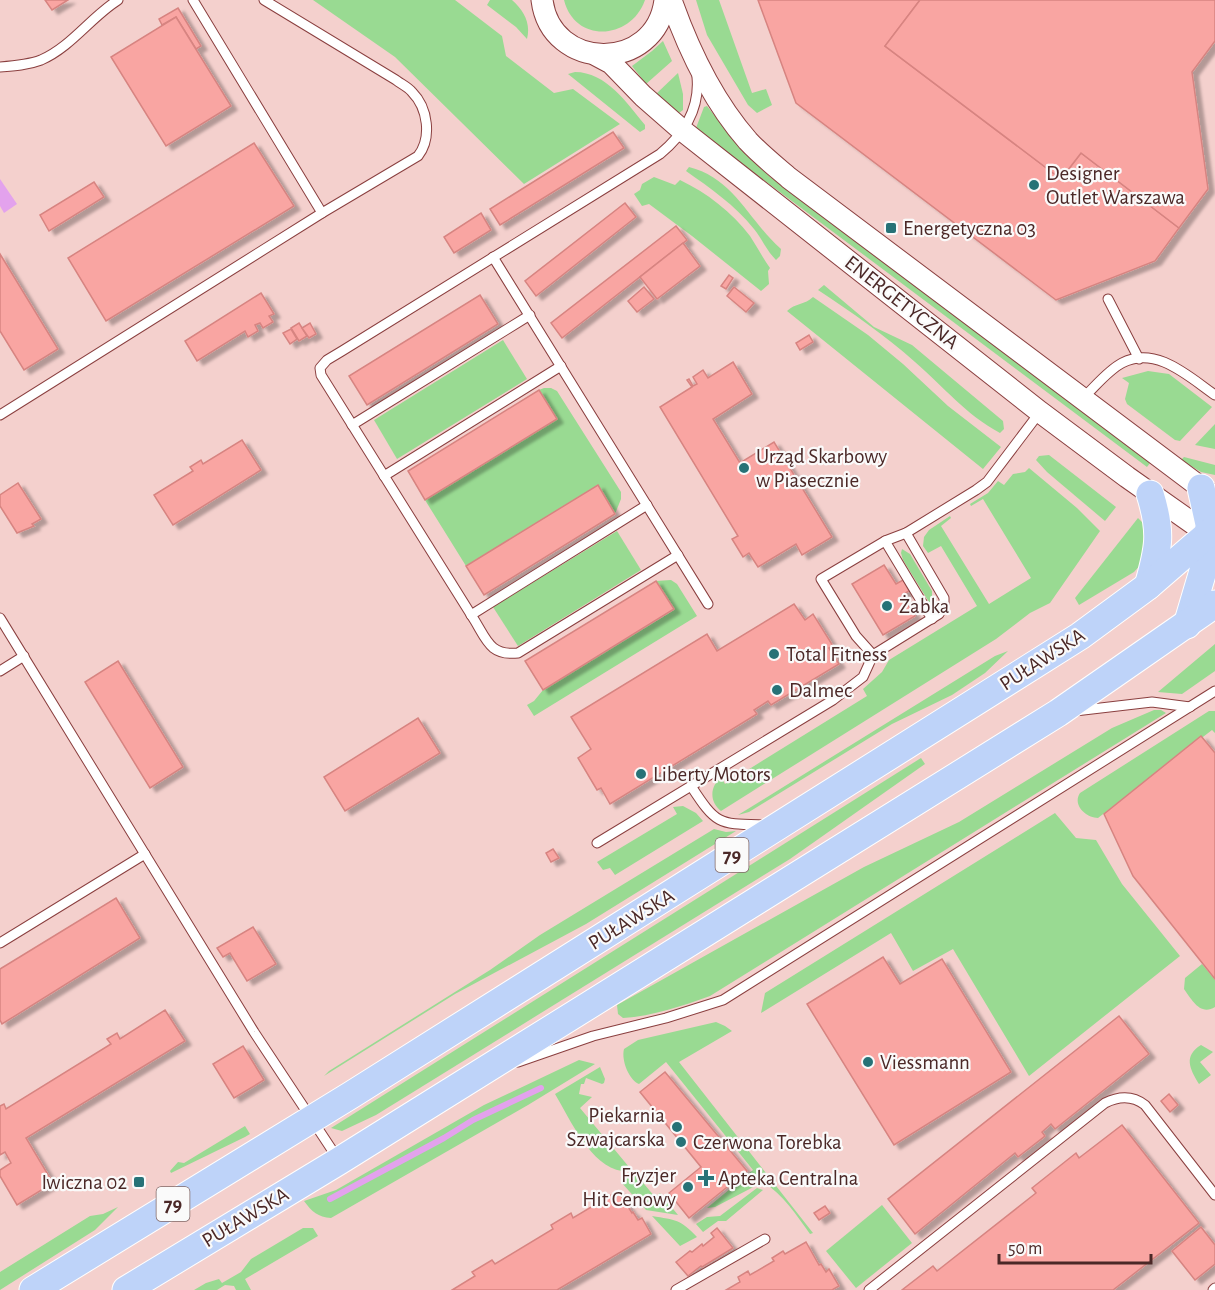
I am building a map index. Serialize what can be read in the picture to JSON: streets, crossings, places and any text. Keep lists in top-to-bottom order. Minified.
{"streets":{"main road":["PUŁAWSKA","79"],"street":["ENERGETYCZNA"]},"crossings":[["ENERGETYCZNA","PUŁAWSKA"]],"places":{"other":["Designer Outlet Warszawa","Urząd Skarbowy w Piasecznie","Żabka","Total Fitness","Dalmec","Liberty Motors","Viessmann","Piekarnia Szwajcarska","Czerwona Torebka","Fryzjer Hit Cenowy"],"transit":["Energetyczna 03","Iwiczna 02"],"health":["Apteka Centralna"]},"scale_bar":"50 m"}
